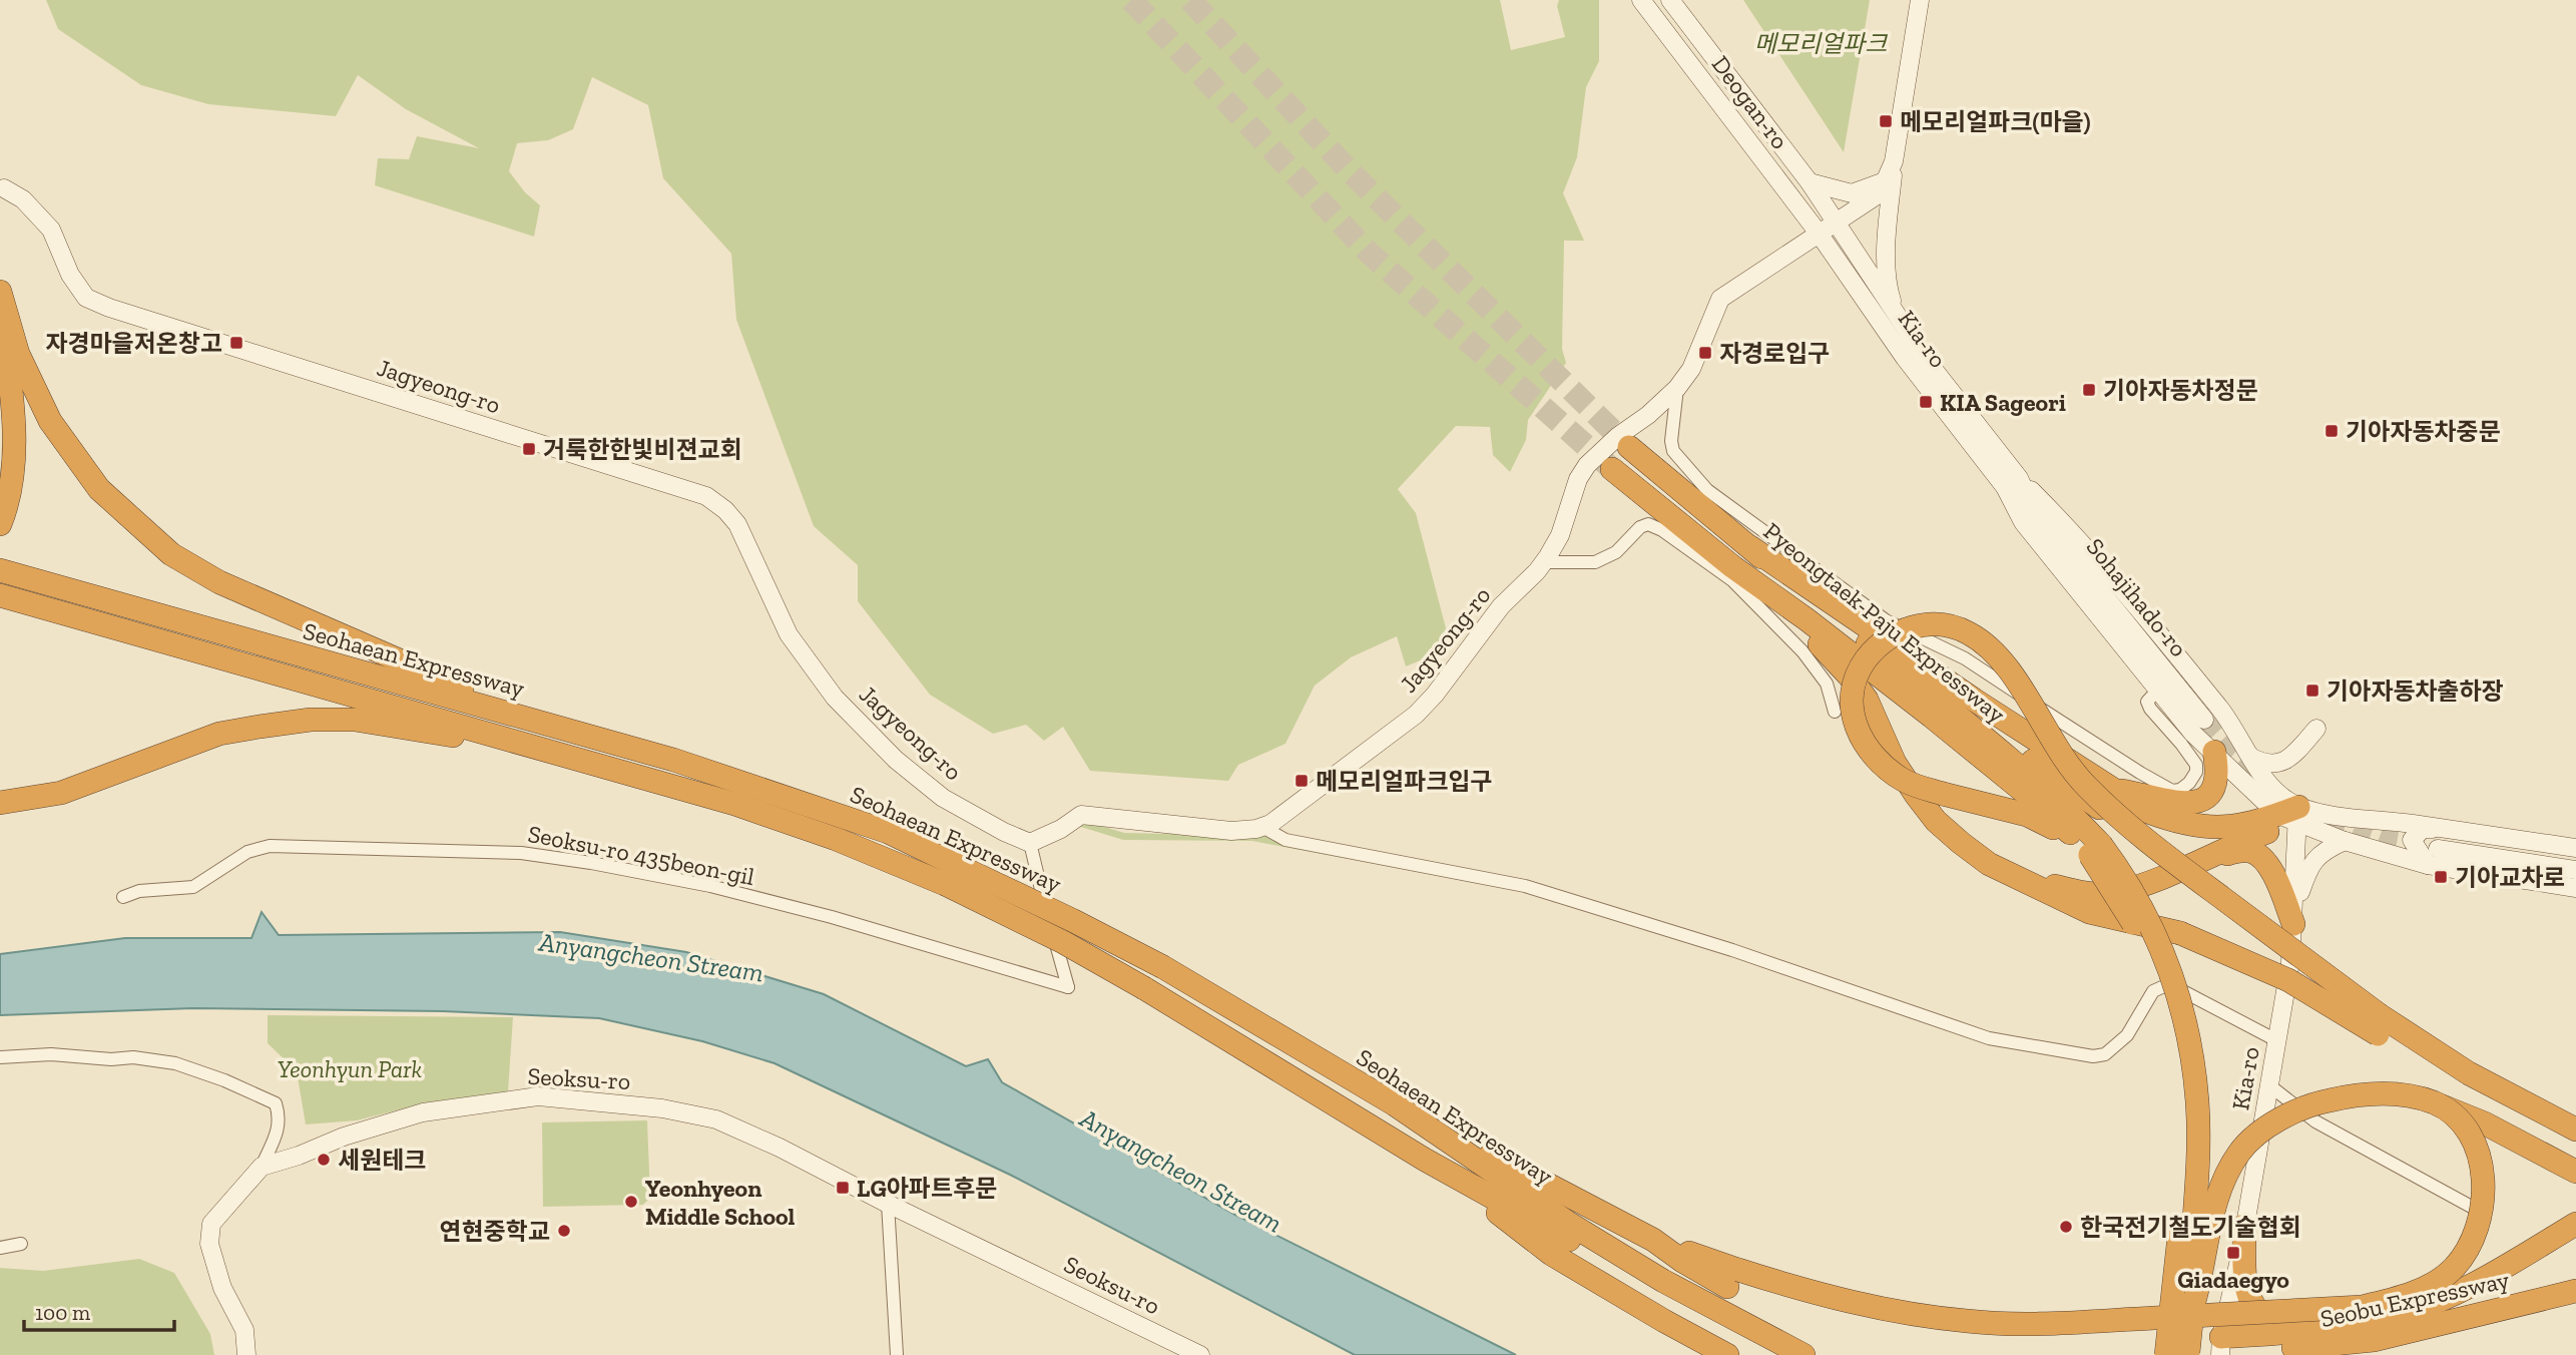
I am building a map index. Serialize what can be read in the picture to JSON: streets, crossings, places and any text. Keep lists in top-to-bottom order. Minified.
{"streets":{"highway":["Pyeongtaek-Paju Expressway","Seohaean Expressway","Seobu Expressway"],"main road":["Deogan-ro","Kia-ro","Jagyeong-ro","Sohajihado-ro","Seoksu-ro"],"street":["Seoksu-ro 435beon-gil"]},"crossings":[["Deogan-ro","Kia-ro"],["Deogan-ro","Jagyeong-ro"],["Kia-ro","Jagyeong-ro"],["Kia-ro","Sohajihado-ro"],["Kia-ro","Seobu Expressway"],["Jagyeong-ro","Seoksu-ro 435beon-gil"]],"water":["Anyangcheon Stream"],"parks":["메모리얼파크","Yeonhyun Park"],"places":{"transit":["메모리얼파크(마을)","자경마을저온창고","자경로입구","기아자동차정문","KIA Sageori","기아자동차중문","거룩한한빛비젼교회","기아자동차출하장","메모리얼파크입구","기아교차로","LG아파트후문","Giadaegyo"],"other":["세원테크","Yeonhyeon Middle School","한국전기철도기술협회","연현중학교"]},"scale_bar":"100 m"}
